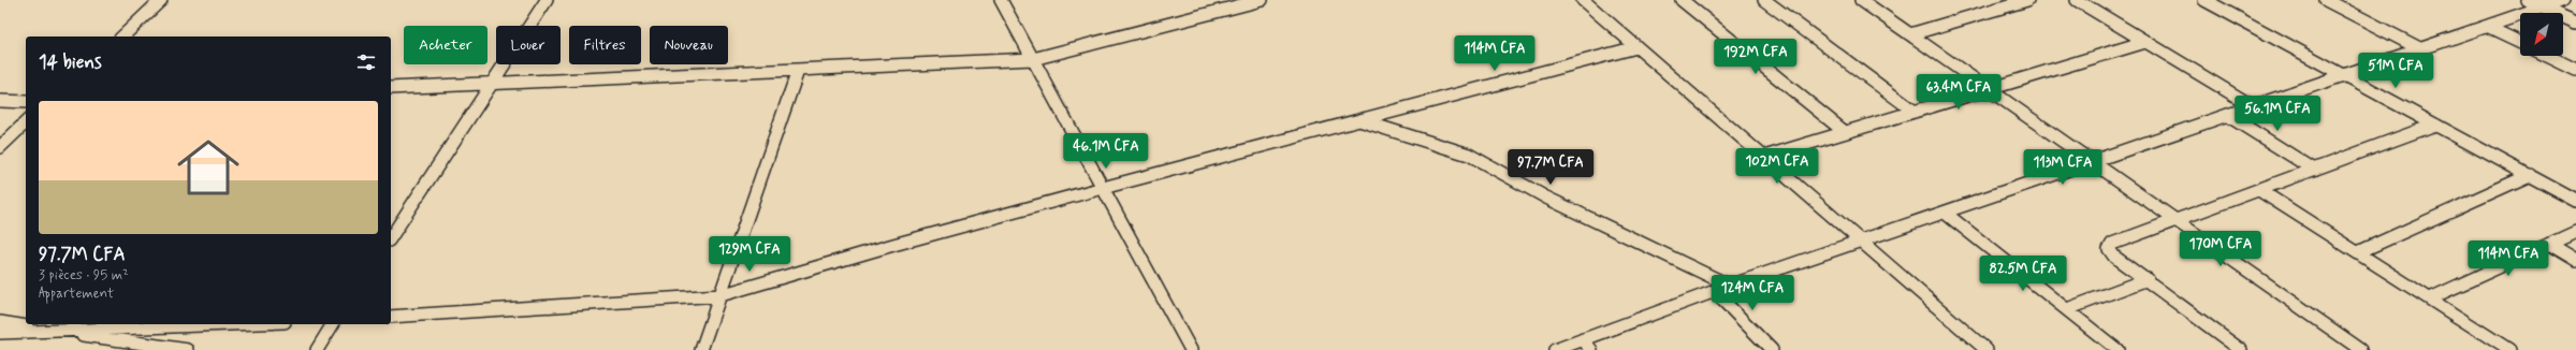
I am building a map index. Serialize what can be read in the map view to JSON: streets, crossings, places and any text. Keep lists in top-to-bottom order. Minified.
{"north":"bottom left","page":{"chip":["Acheter","Louer","Filtres","Nouveau"],"price":["114M CFA","192M CFA","51M CFA","63.4M CFA","56.1M CFA","46.1M CFA","102M CFA","97.7M CFA","113M CFA","170M CFA","129M CFA","114M CFA","82.5M CFA","124M CFA"],"heading":"14 biens","list":[{"name":"97.7M CFA","note":"3 pièces · 95 m² · Appartement"}]}}
